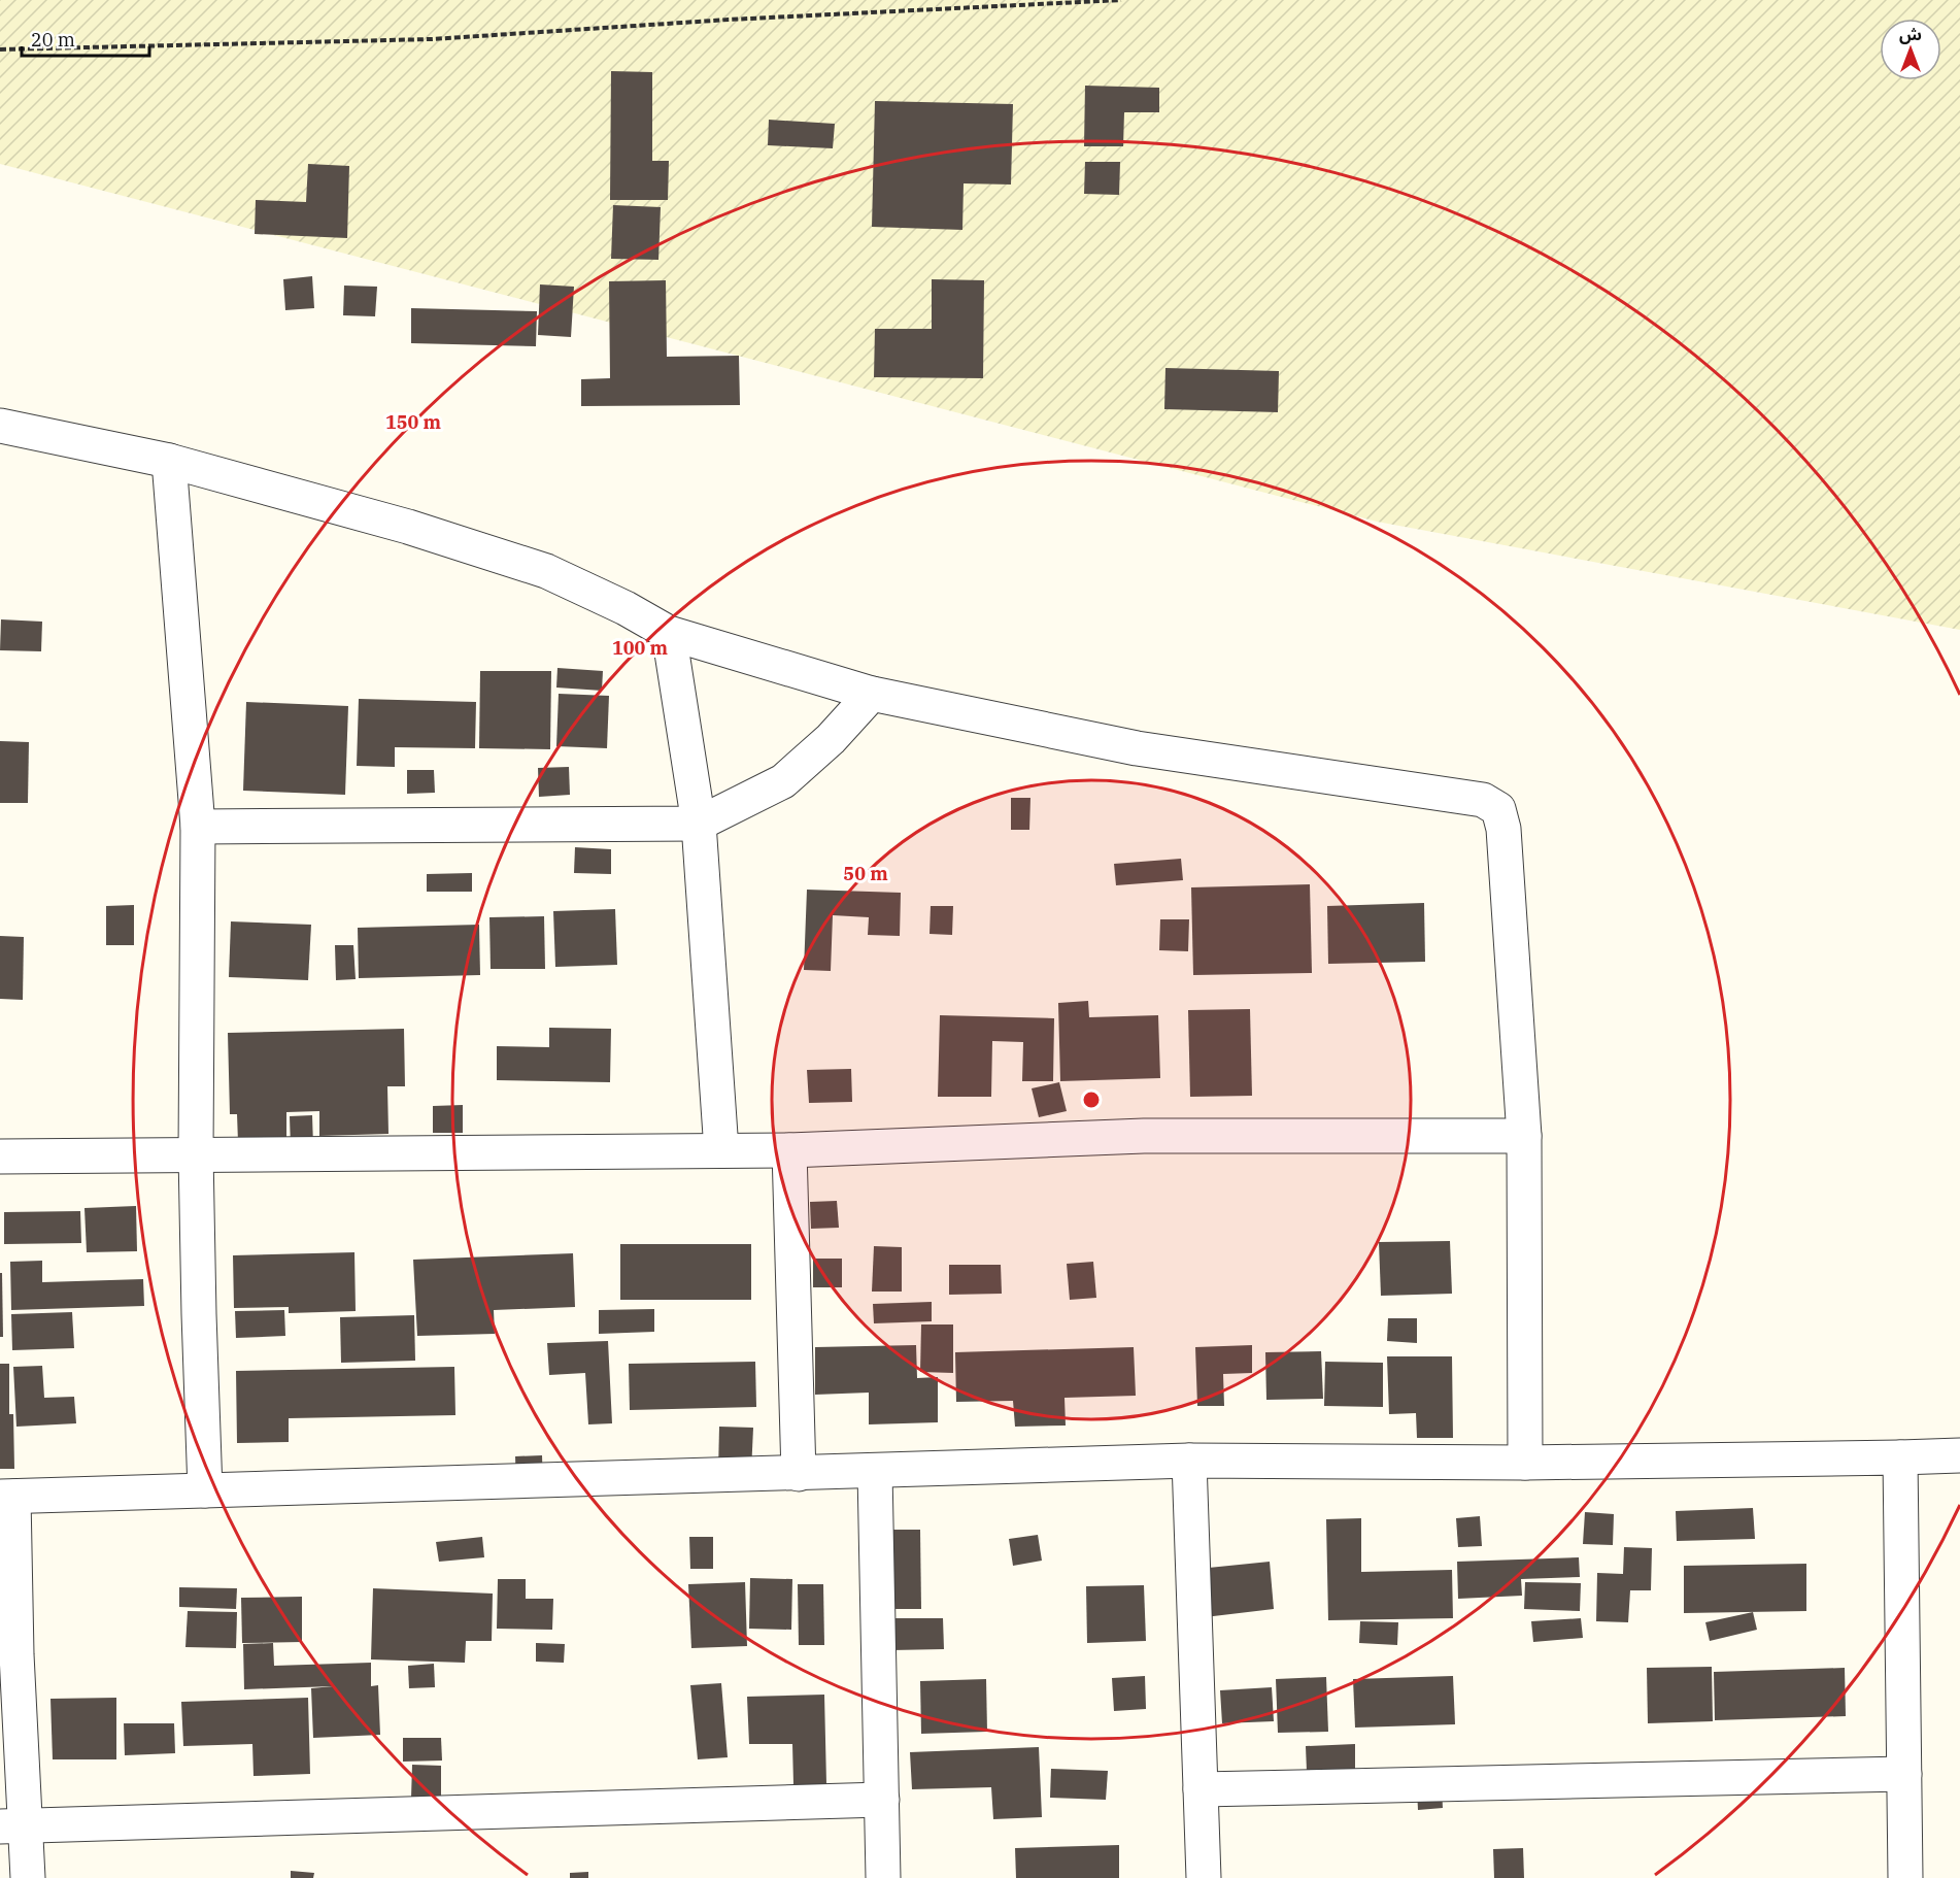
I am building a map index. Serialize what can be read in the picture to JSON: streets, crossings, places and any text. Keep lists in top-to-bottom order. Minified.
{"scale_bar":"20 m","north":"top","rings":["150 m","100 m","50 m"]}
